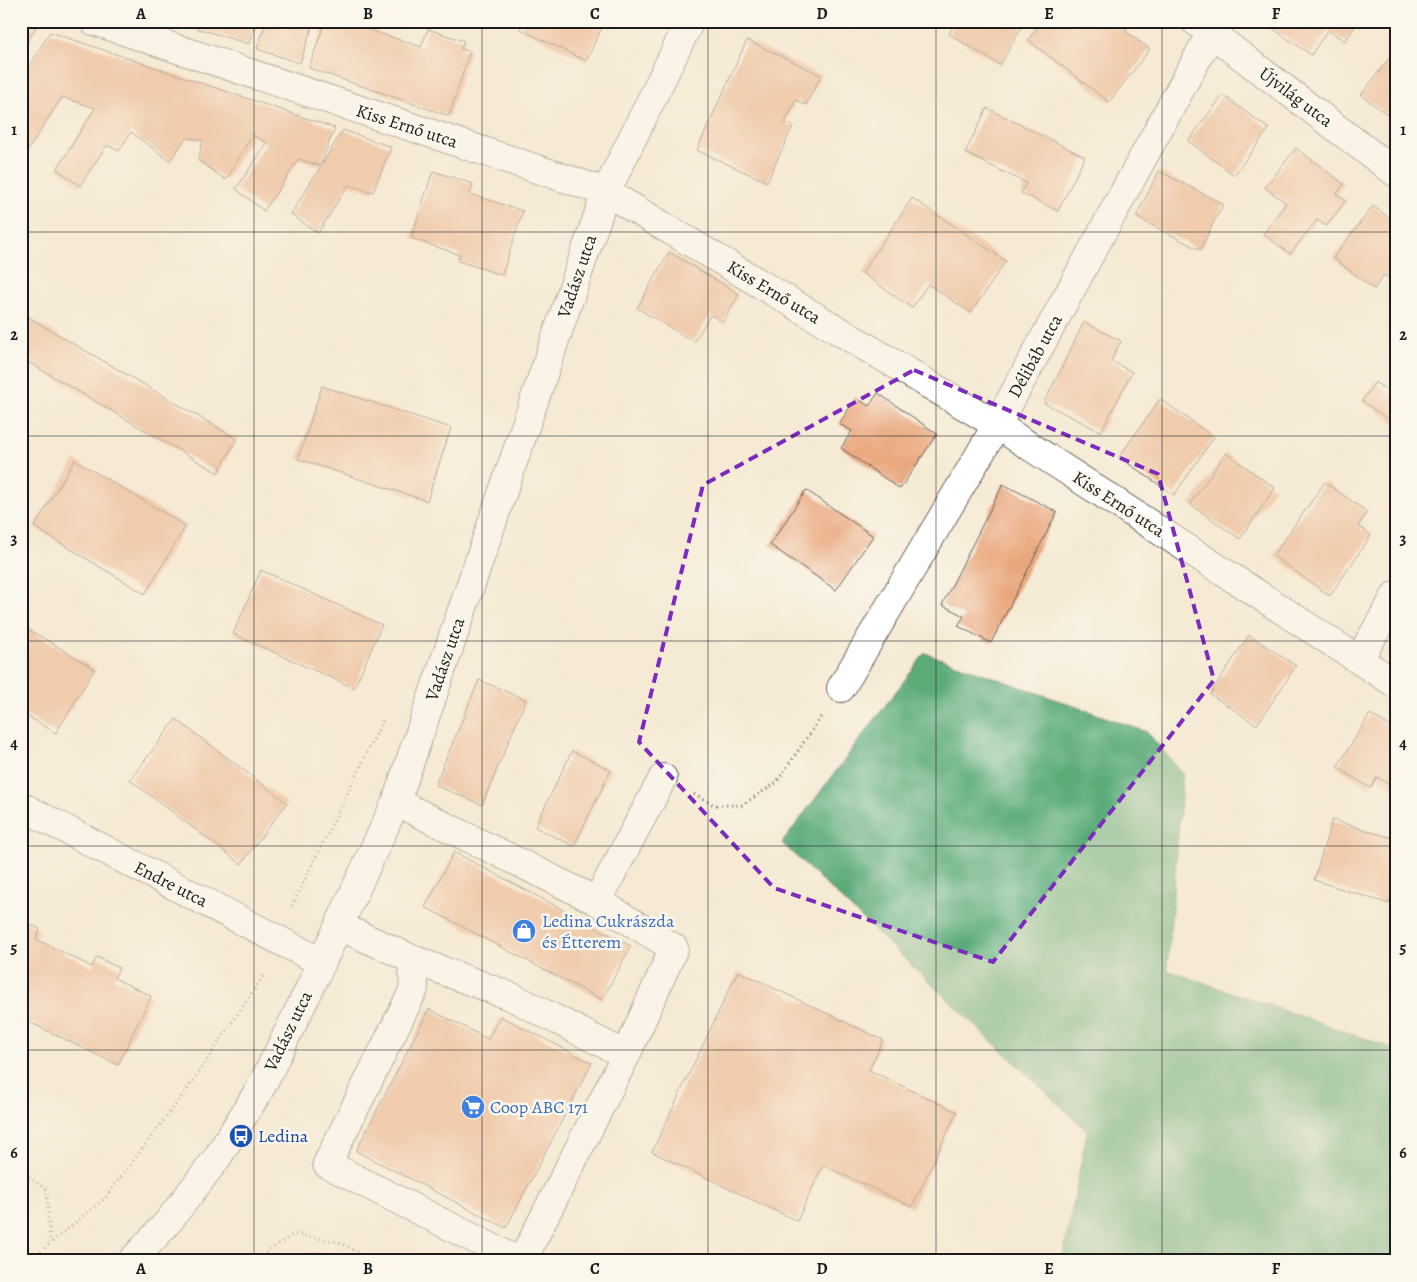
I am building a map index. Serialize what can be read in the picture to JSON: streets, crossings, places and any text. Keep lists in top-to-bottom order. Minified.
{"streets":{"street":["Újvilág utca","Kiss Ernő utca","Vadász utca","Délibáb utca","Endre utca"]},"crossings":[["Újvilág utca","Délibáb utca"],["Kiss Ernő utca","Vadász utca"],["Kiss Ernő utca","Délibáb utca"],["Vadász utca","Endre utca"]],"places":{"shop":["Ledina Cukrászda és Étterem"],"supermarket":["Coop ABC 171"],"bus stop":["Ledina"]},"grid":{"columns":["A","B","C","D","E","F"],"rows":["1","2","3","4","5","6"]}}
